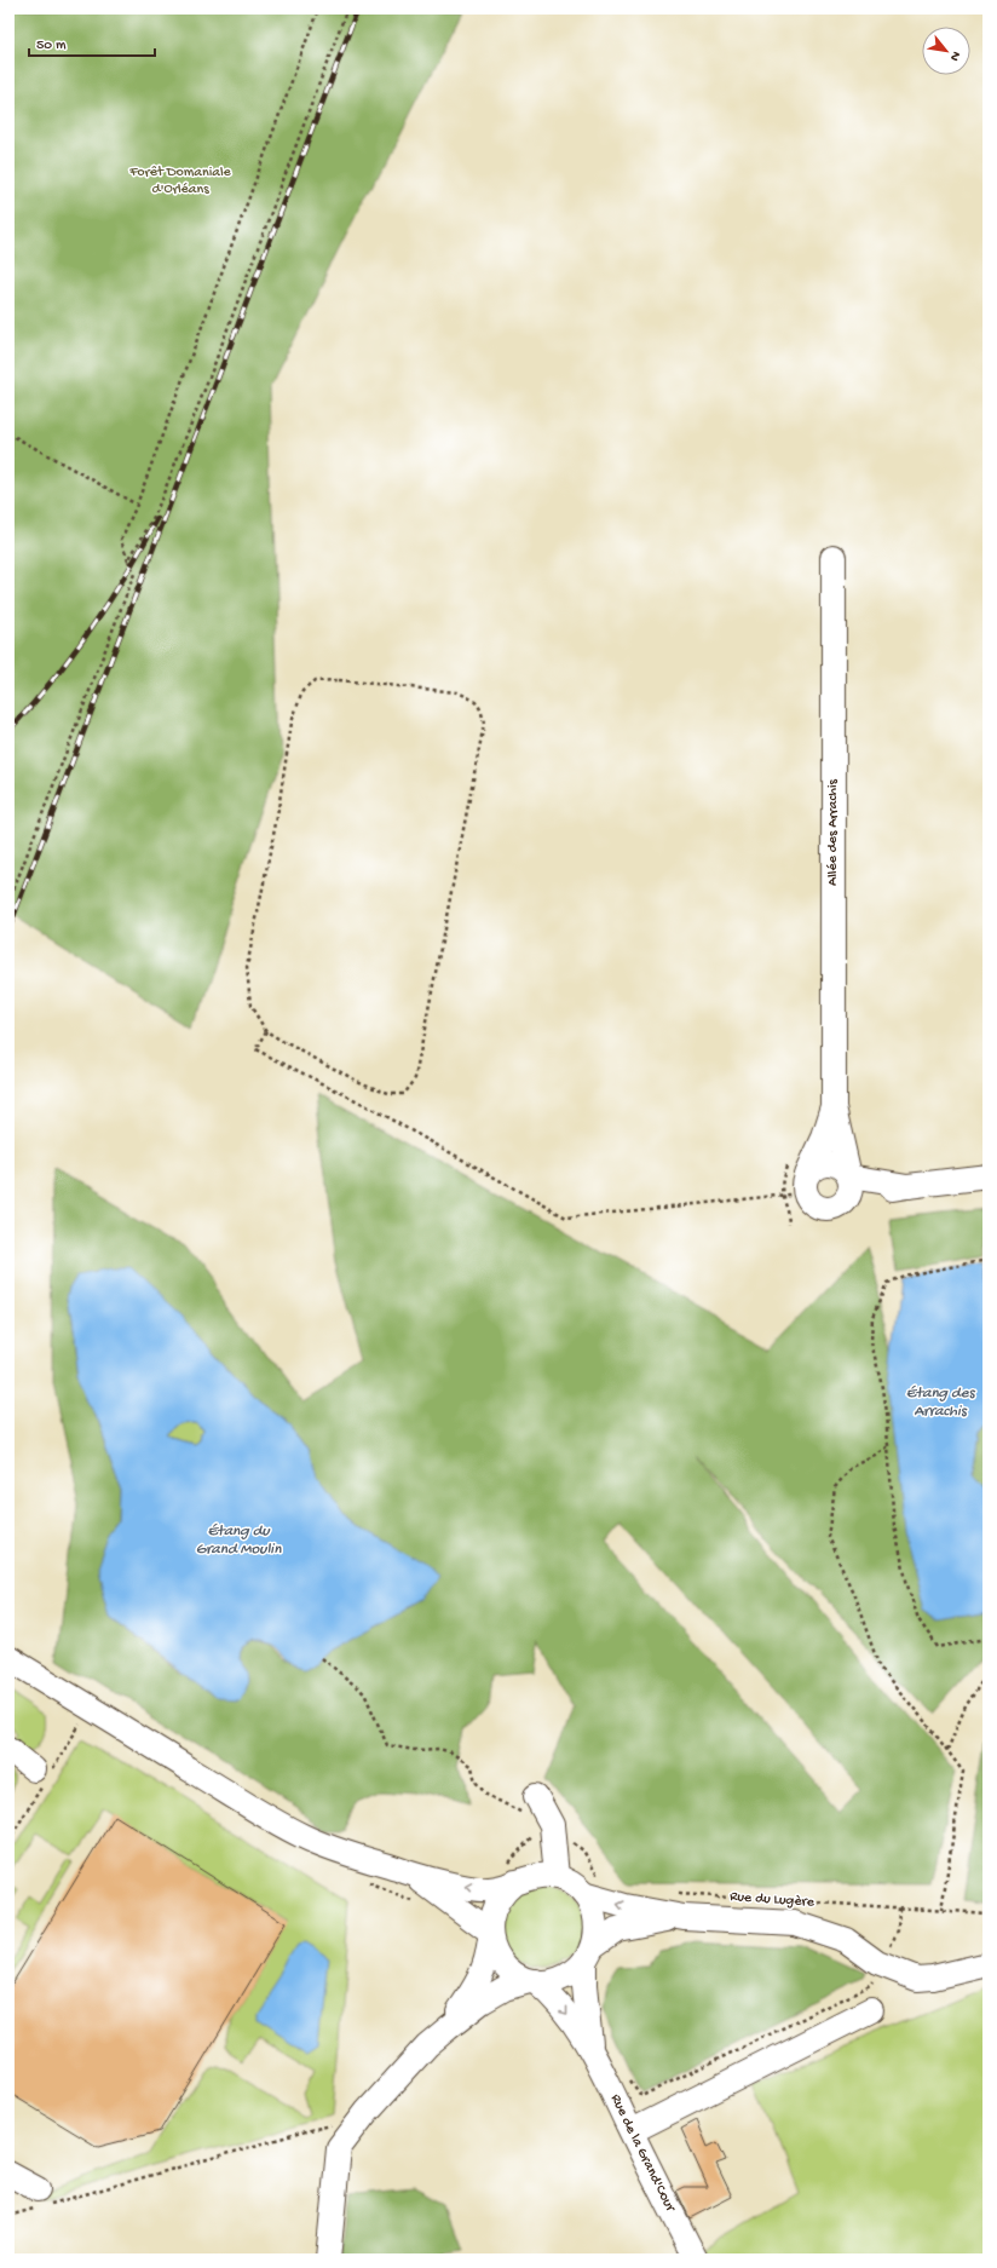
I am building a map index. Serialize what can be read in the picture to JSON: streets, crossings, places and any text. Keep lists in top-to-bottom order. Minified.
{"streets":{"street":["Allée des Arrachis","Rue du Lugère","Rue de la Grand'Cour"]},"crossings":[["Rue du Lugère","Rue de la Grand'Cour"]],"water":["Étang des Arrachis","Étang du Grand Moulin"],"parks":["Forêt Domaniale d'Orléans"],"scale_bar":"50 m","north":"bottom right"}
